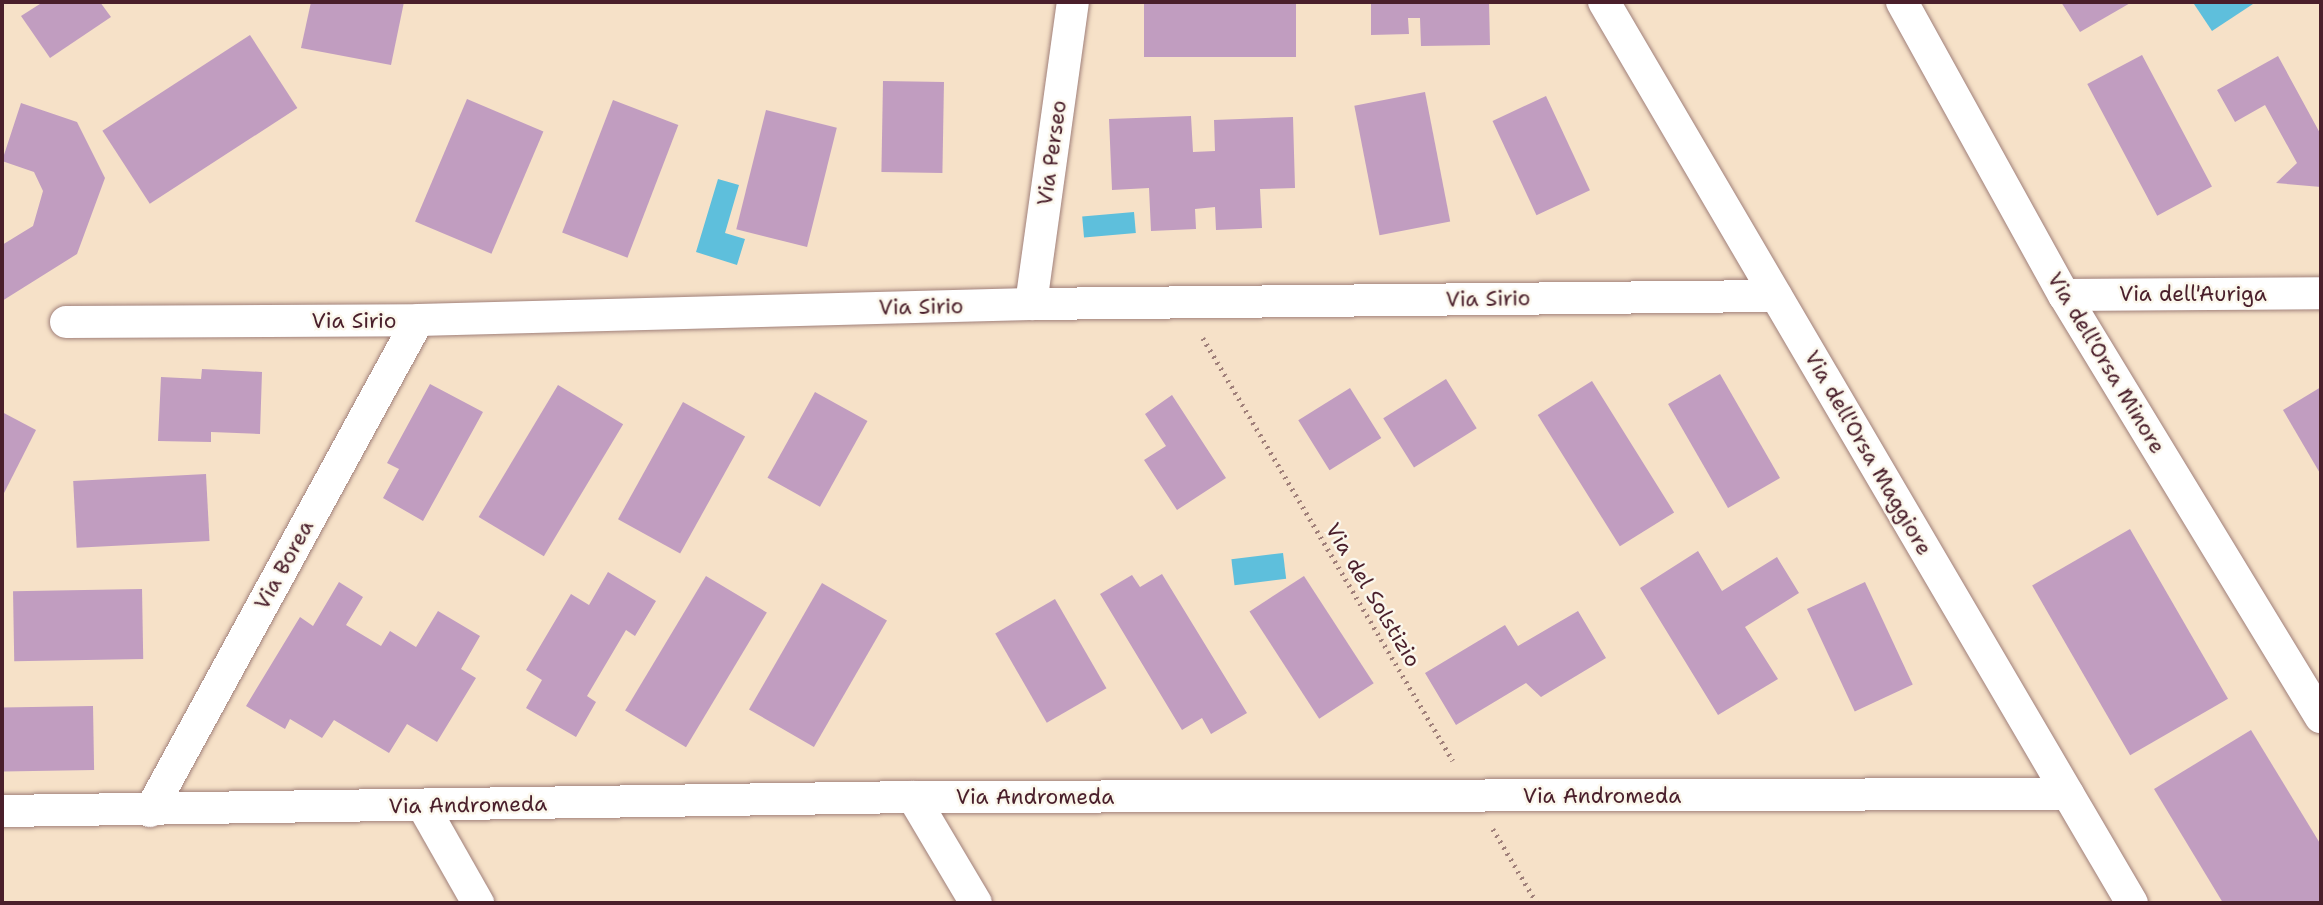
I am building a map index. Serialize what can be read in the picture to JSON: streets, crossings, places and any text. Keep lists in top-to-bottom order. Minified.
{"streets":{"street":["Via Perseo","Via dell'Auriga","Via Sirio","Via dell'Orsa Minore","Via dell'Orsa Maggiore","Via Borea","Via Andromeda"],"path":["Via del Solstizio"]},"crossings":[["Via Perseo","Via Sirio"],["Via dell'Auriga","Via dell'Orsa Minore"],["Via Sirio","Via dell'Orsa Maggiore"],["Via Sirio","Via Borea"],["Via Sirio","Via del Solstizio"],["Via dell'Orsa Maggiore","Via Andromeda"],["Via Borea","Via Andromeda"],["Via del Solstizio","Via Andromeda"]]}
